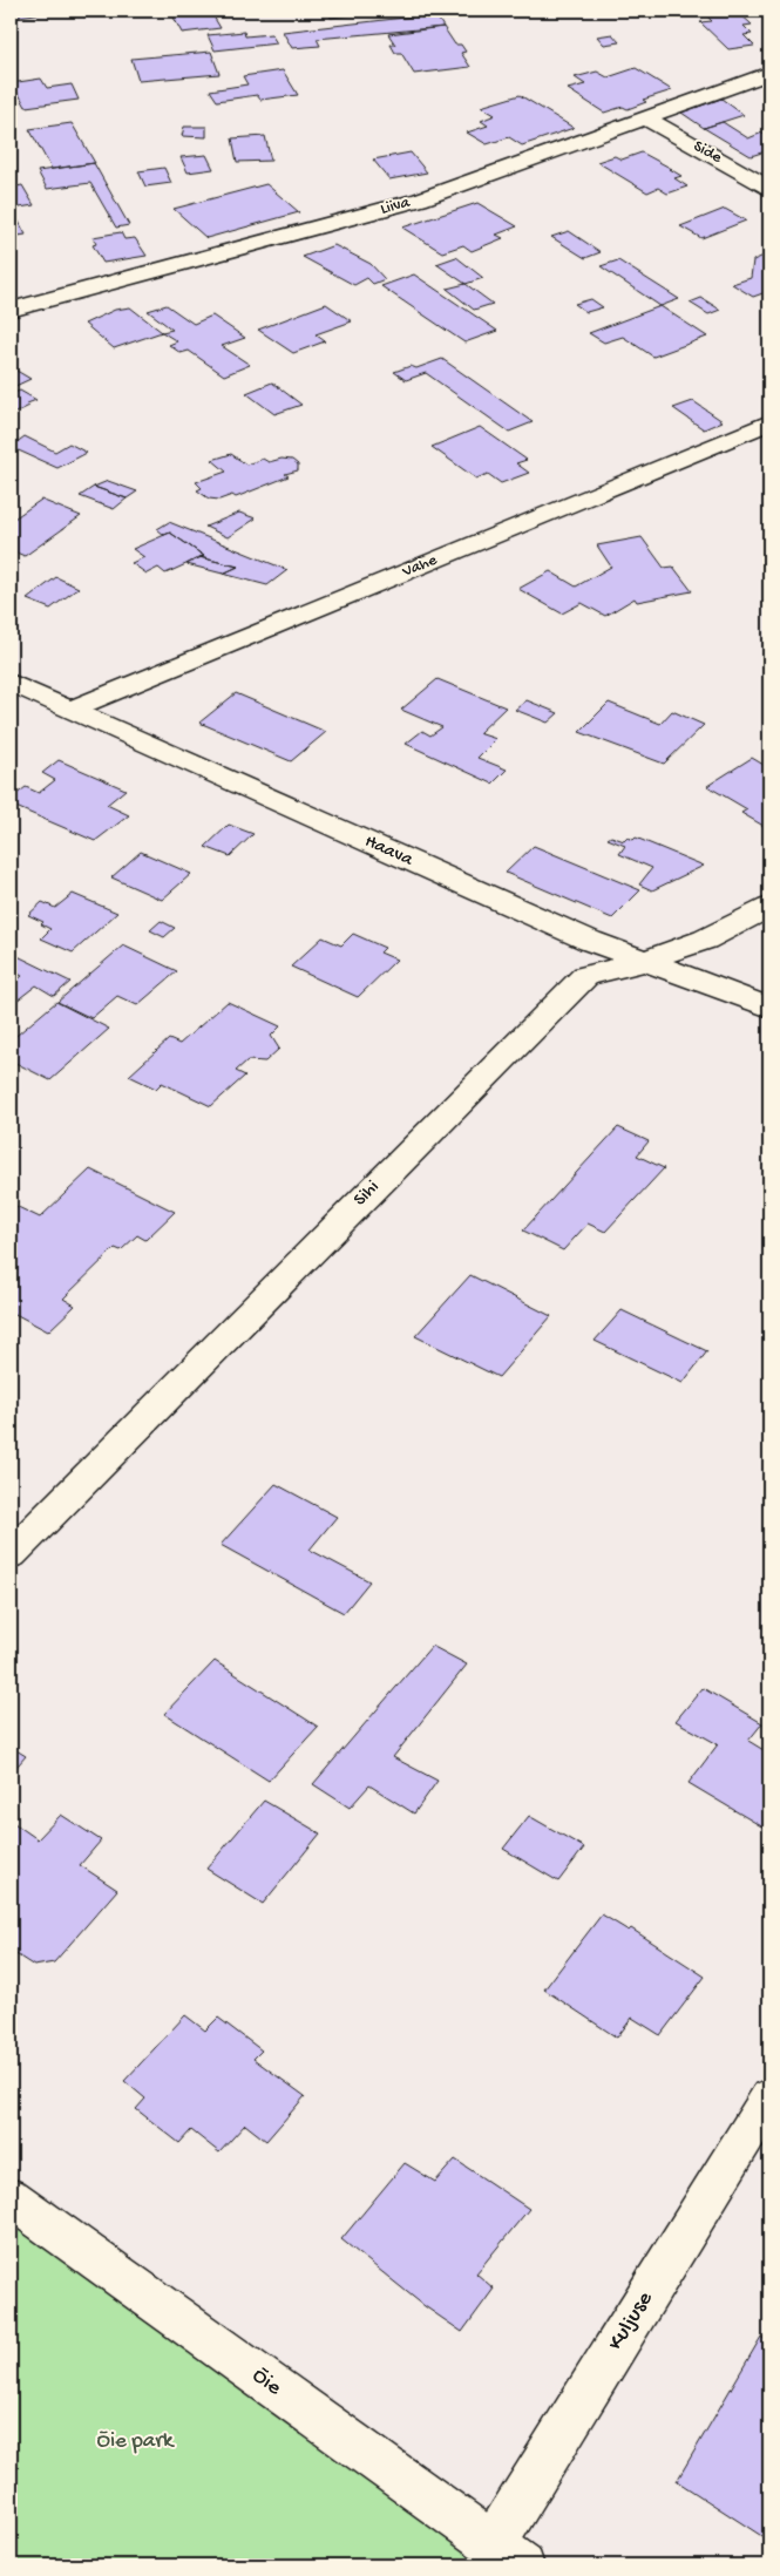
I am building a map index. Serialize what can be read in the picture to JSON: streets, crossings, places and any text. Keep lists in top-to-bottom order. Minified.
{"streets":{"street":["Side","Liiva","Vahe","Haava","Sihi","Kuljuse","Õie"]},"crossings":[["Side","Liiva"],["Vahe","Haava"],["Haava","Sihi"],["Kuljuse","Õie"]],"parks":["Õie park"]}
